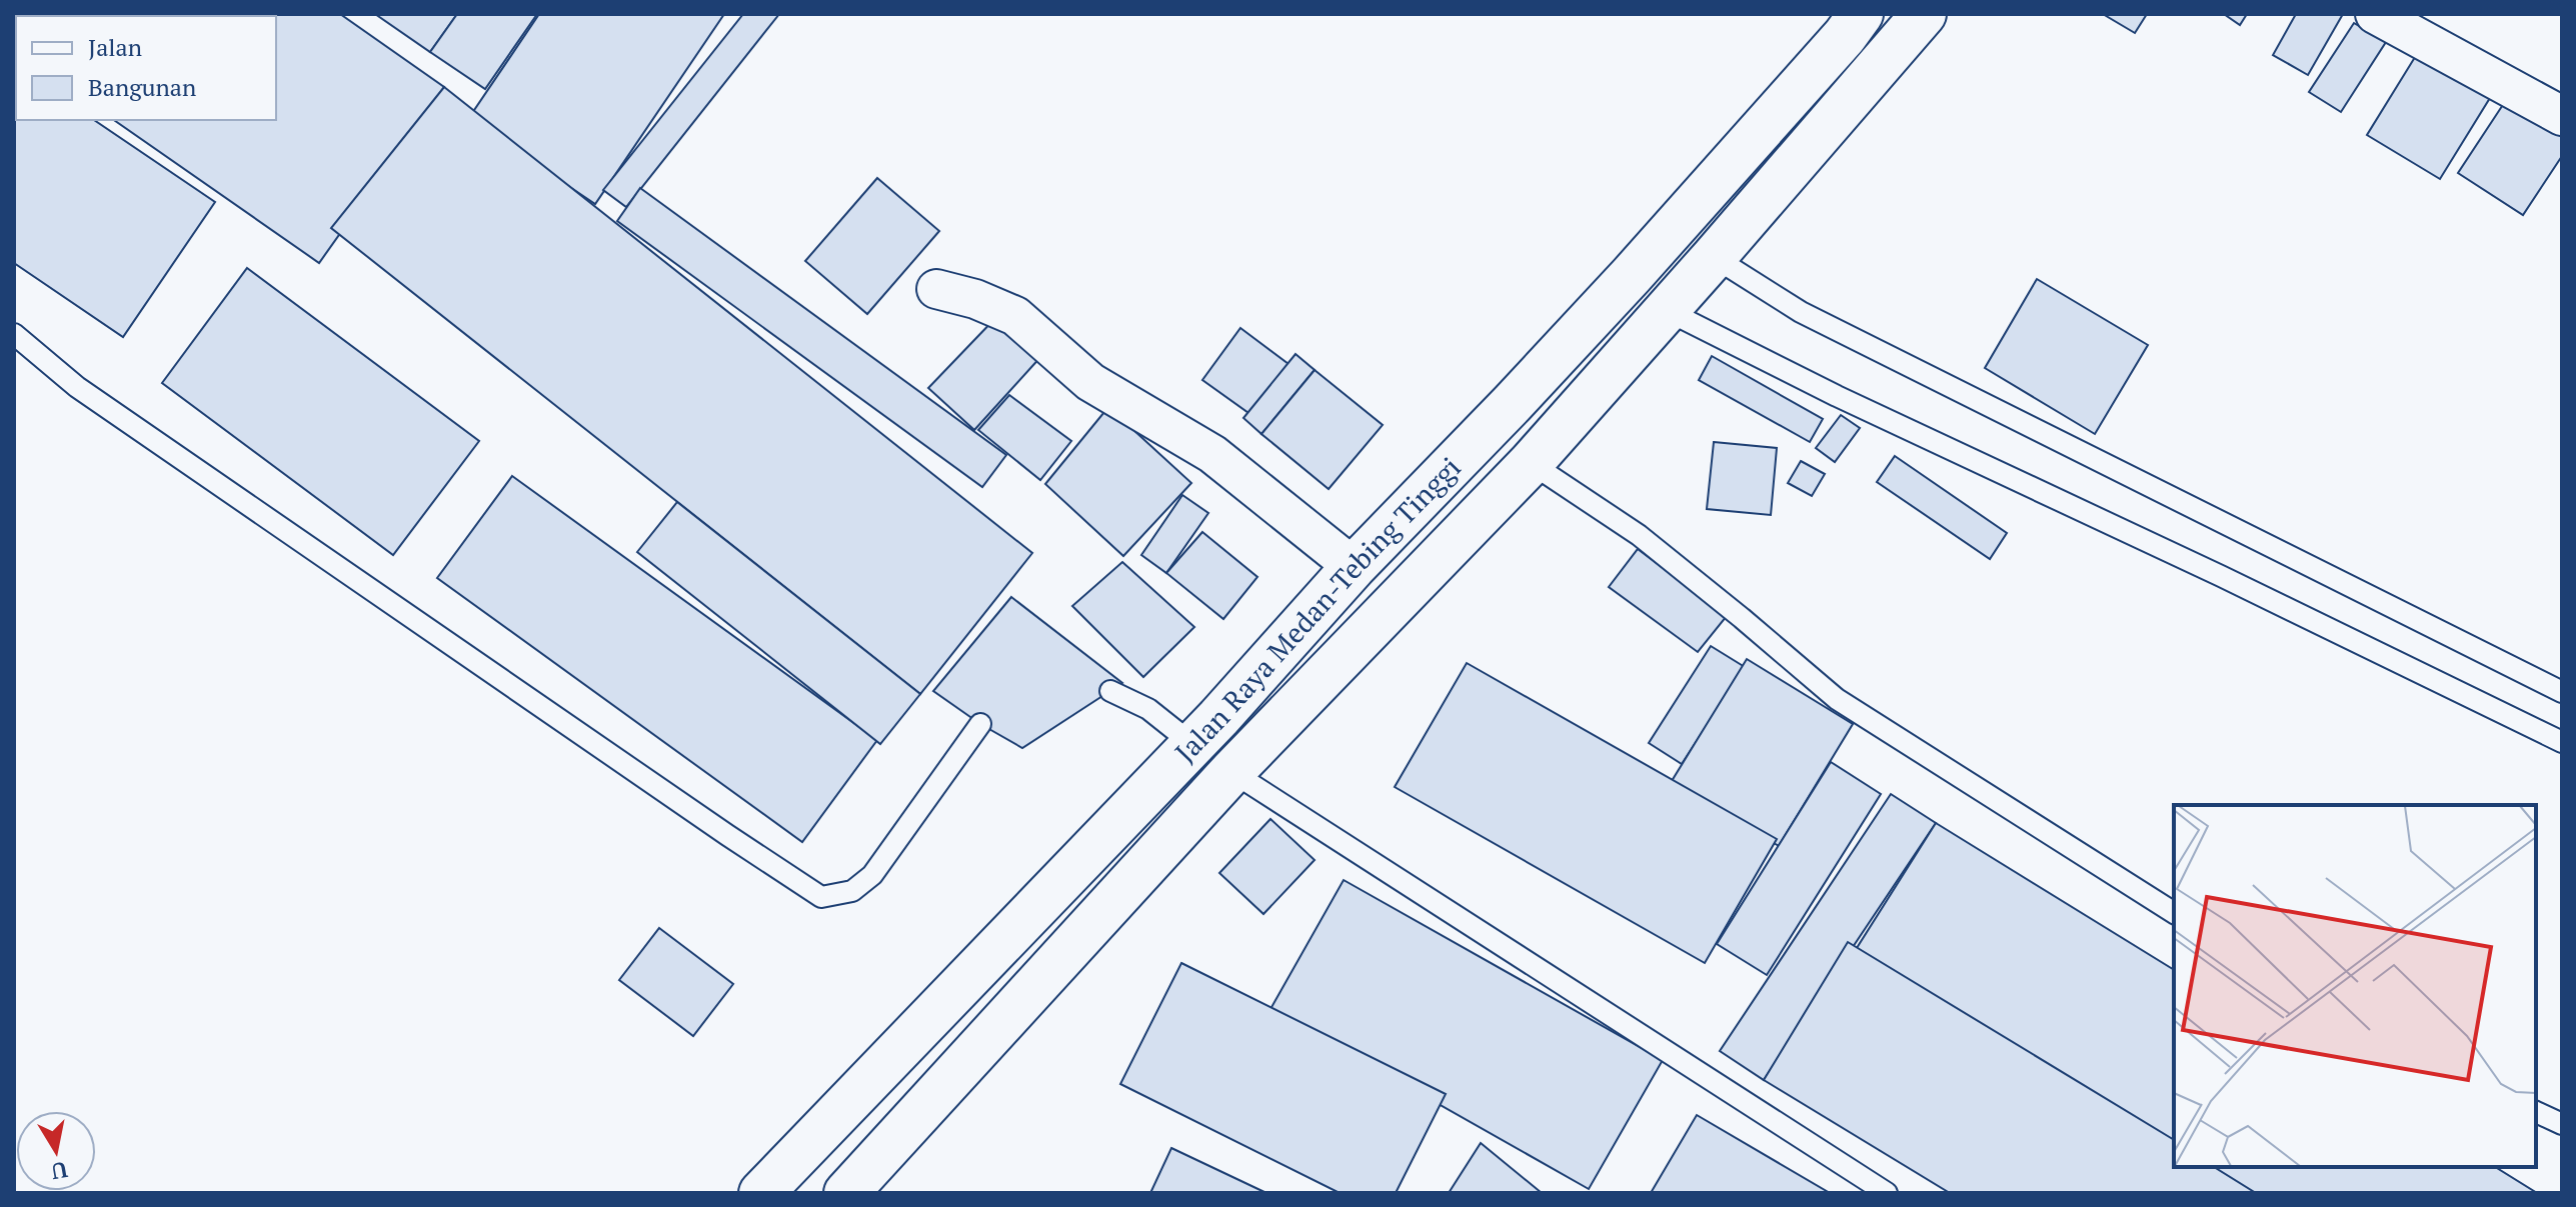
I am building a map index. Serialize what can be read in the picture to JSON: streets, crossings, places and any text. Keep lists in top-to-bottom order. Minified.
{"streets":{"highway":["Jalan Raya Medan-Tebing Tinggi"]},"legend":["Jalan","Bangunan"],"north":"bottom"}
